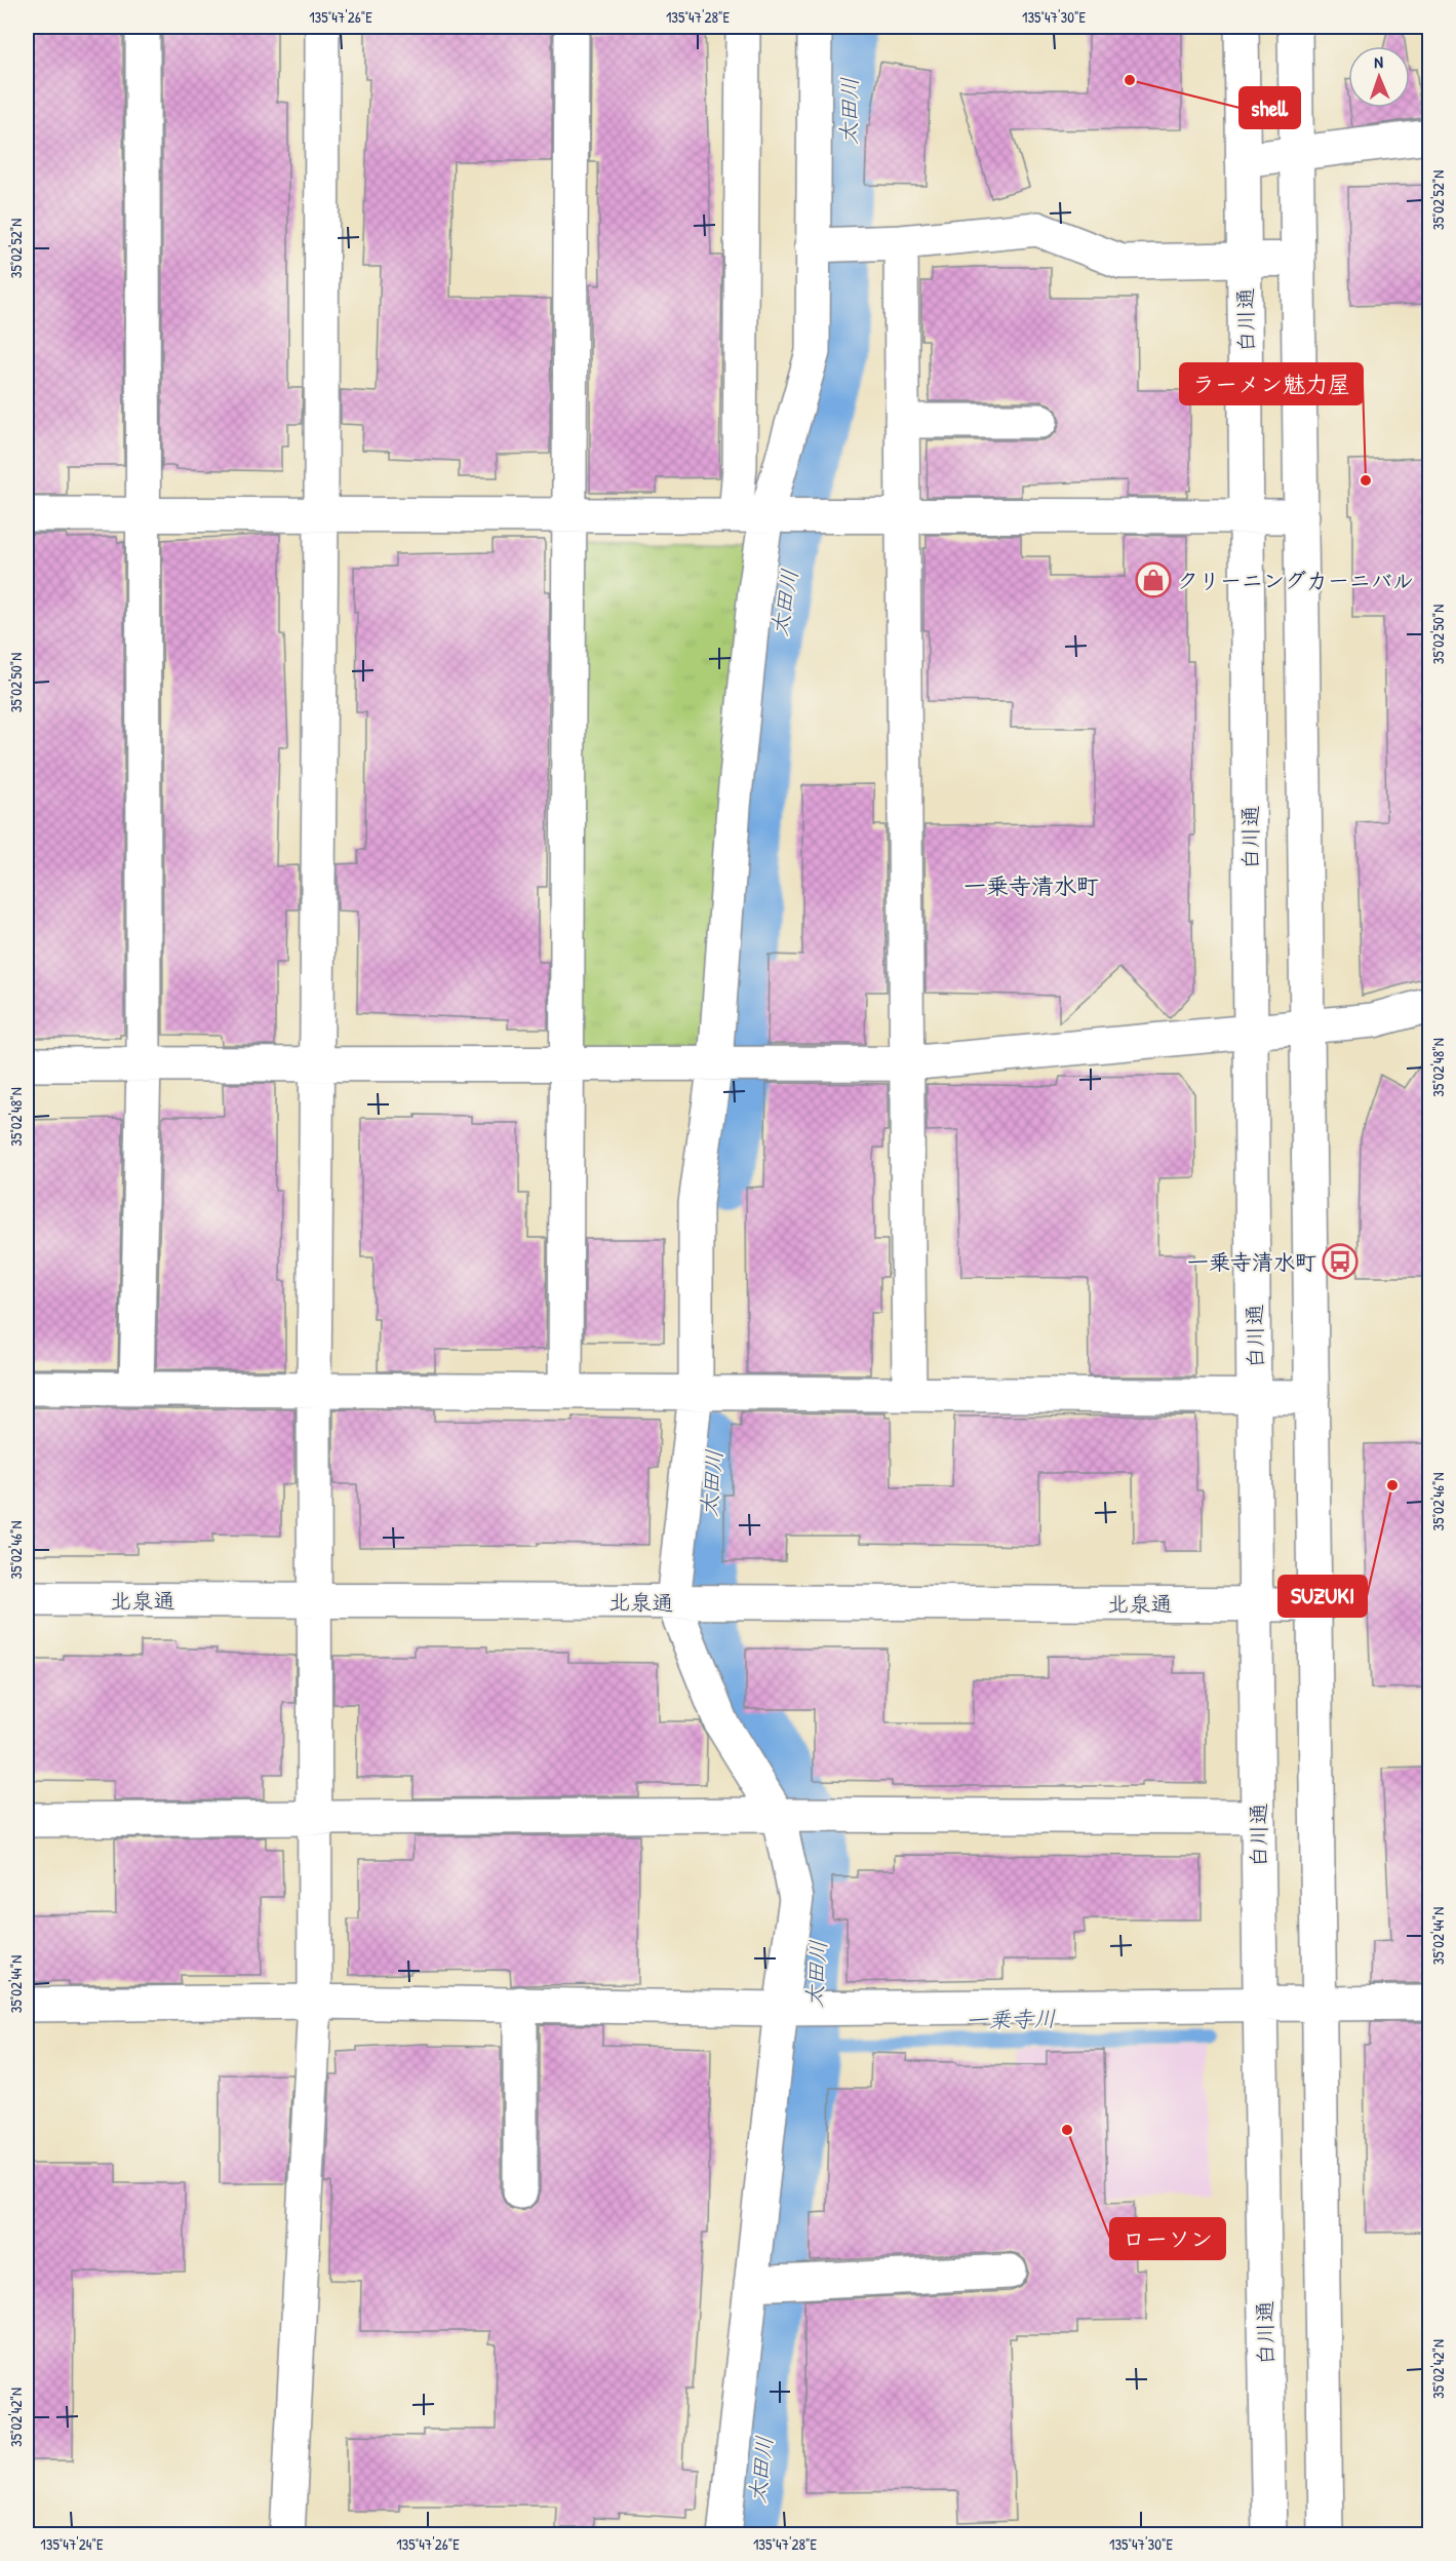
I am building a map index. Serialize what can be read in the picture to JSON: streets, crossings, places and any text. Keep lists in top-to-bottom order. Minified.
{"streets":{"street":["白川通","北泉通"]},"crossings":[["白川通","北泉通"]],"districts":["一乗寺清水町"],"water":["太田川","一乗寺川"],"places":{"other":["shell","ラーメン魅力屋","SUZUKI","ローソン"],"shop":["クリーニングカーニバル"],"bus stop":["一乗寺清水町"]},"north":"top","coordinates":["135°47'26\"E","135°47'28\"E","135°47'30\"E","35°02'52\"N","35°02'50\"N","35°02'48\"N","35°02'46\"N","35°02'44\"N","35°02'42\"N","135°47'24\"E"]}
